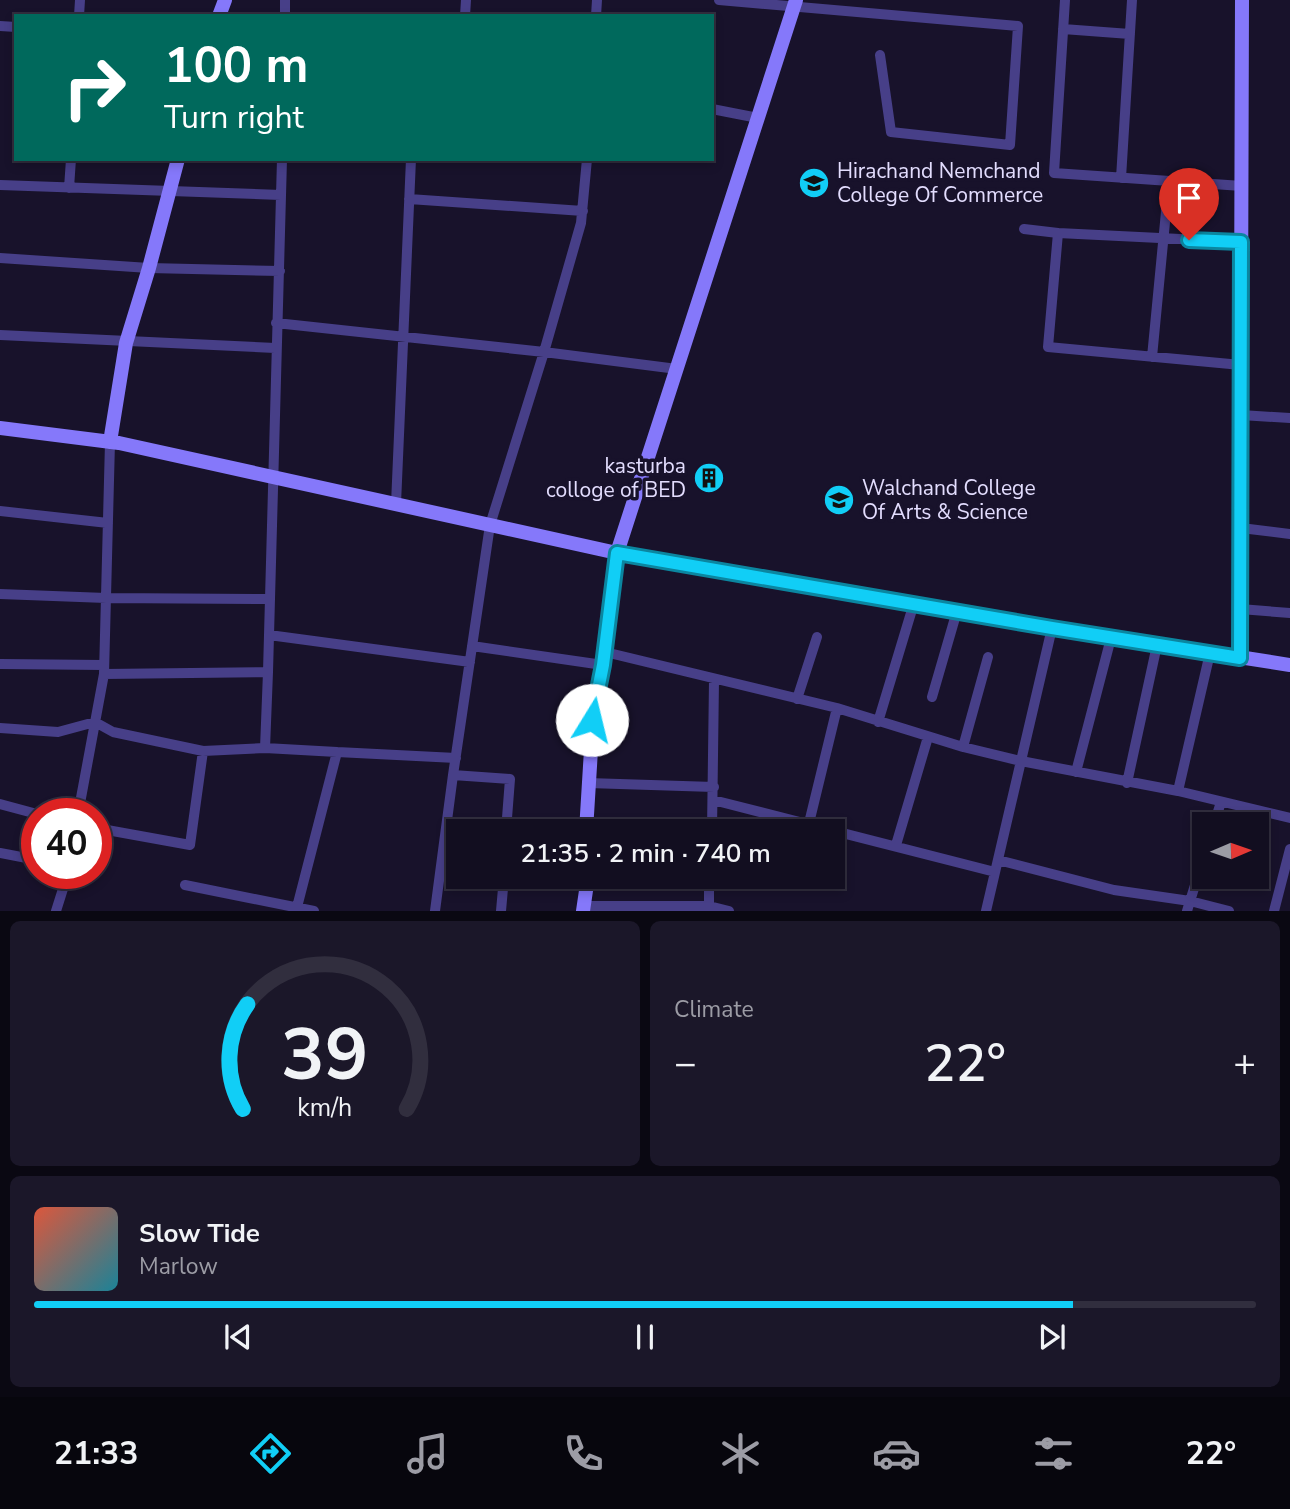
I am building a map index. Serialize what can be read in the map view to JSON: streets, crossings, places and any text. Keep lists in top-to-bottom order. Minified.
{"places":{"school or university":["Hirachand Nemchand College Of Commerce","Walchand College Of Arts & Science"],"building":["kasturba colloge of BED"]},"north":"right","page":{"turn":["100 m","Turn right"],"limit":"40","trip":"21:35 · 2 min · 740 m","tile":"Climate","heat":["−","22°","+"],"song":["Slow Tide","Marlow"],"tabs":["21:33","22°"],"gauge":["39","km/h"]}}
